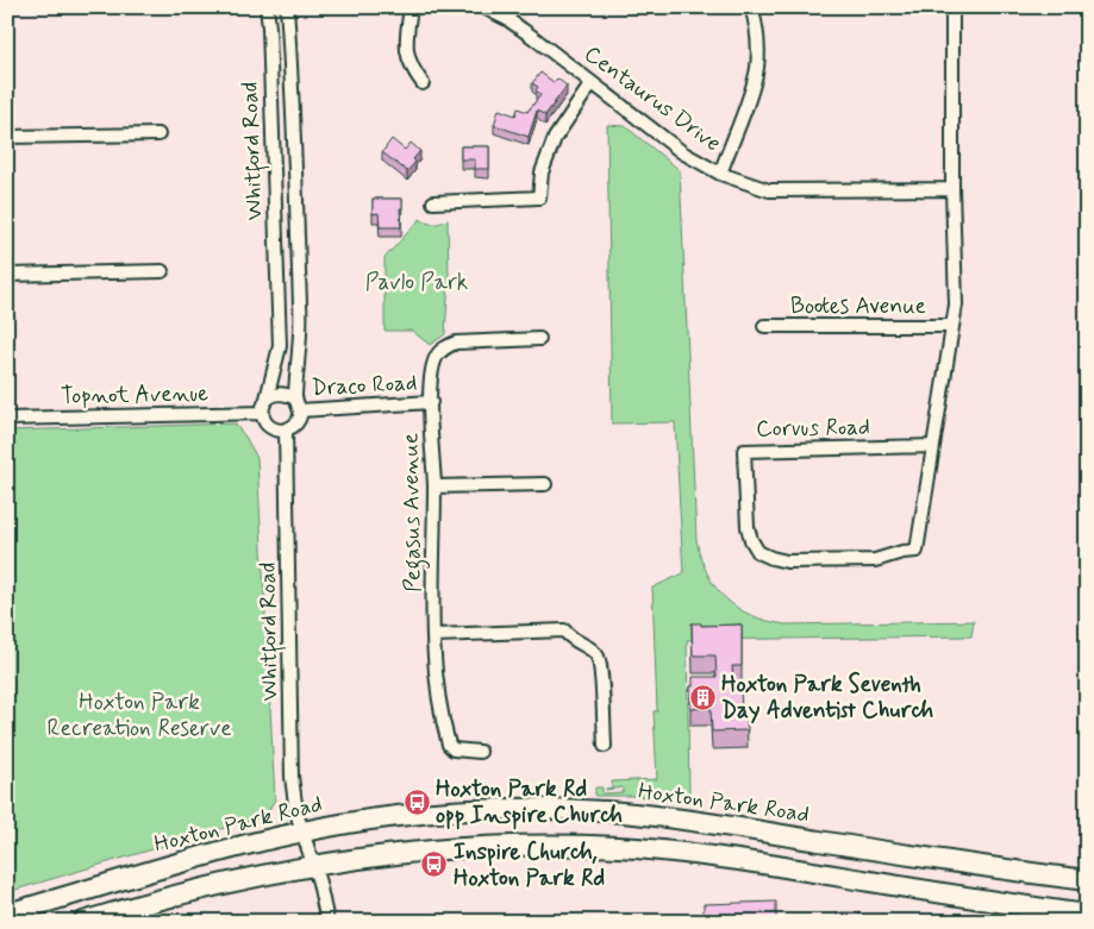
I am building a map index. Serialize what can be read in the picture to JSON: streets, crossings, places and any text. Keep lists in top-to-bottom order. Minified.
{"streets":{"main road":["Hoxton Park Road"],"street":["Centaurus Drive","Whitford Road","Bootes Avenue","Draco Road","Topnot Avenue","Corvus Road","Pegasus Avenue"]},"crossings":[["Centaurus Drive","Corvus Road"],["Whitford Road","Draco Road"],["Whitford Road","Topnot Avenue"],["Whitford Road","Hoxton Park Road"],["Bootes Avenue","Corvus Road"],["Draco Road","Topnot Avenue"],["Draco Road","Pegasus Avenue"]],"parks":["Pavlo Park","Hoxton Park Recreation Reserve"],"places":{"building":["Hoxton Park Seventh Day Adventist Church"],"bus stop":["Hoxton Park Rd opp Inspire Church","Inspire Church, Hoxton Park Rd"]}}
